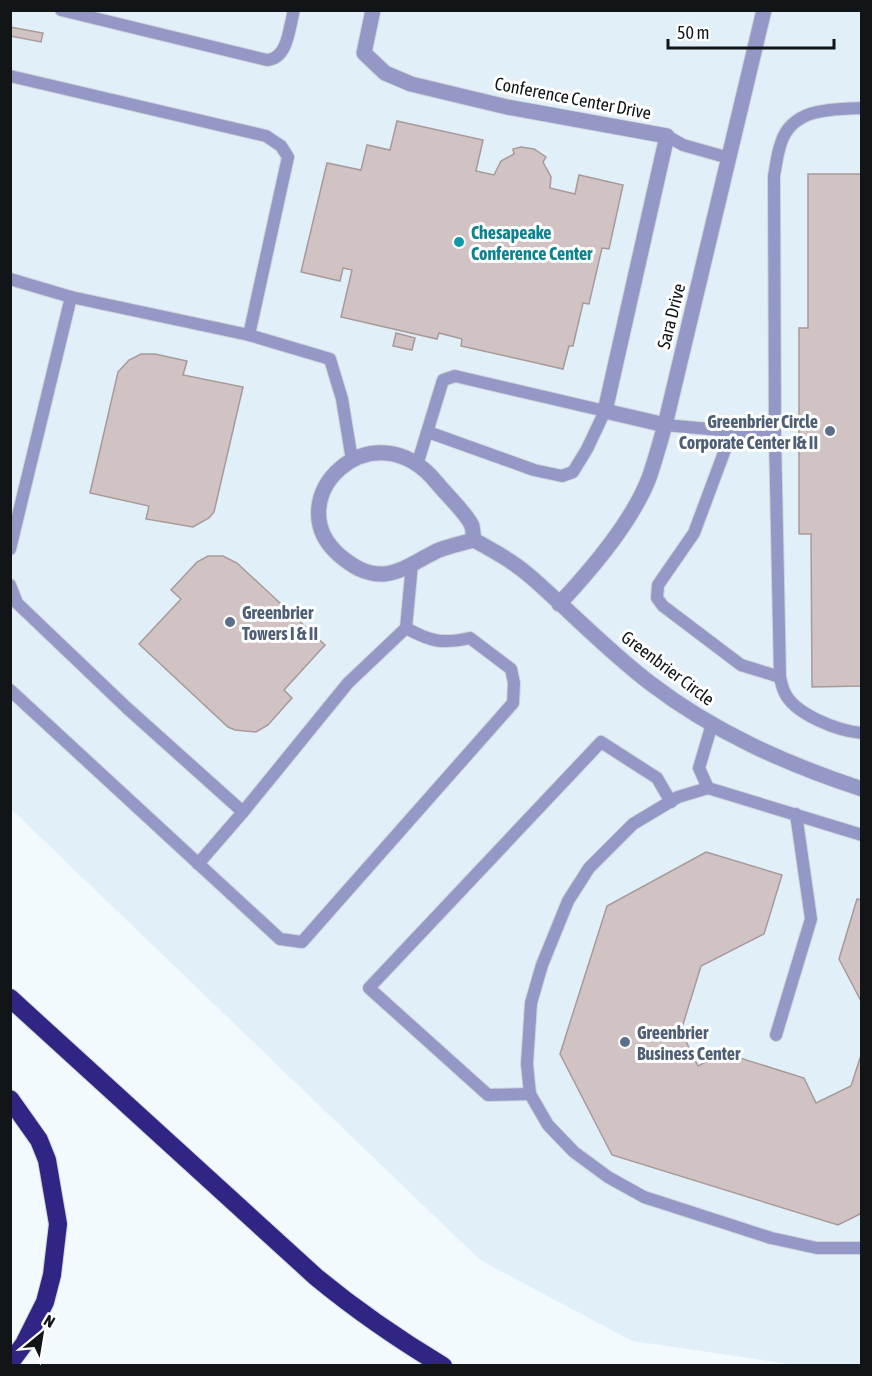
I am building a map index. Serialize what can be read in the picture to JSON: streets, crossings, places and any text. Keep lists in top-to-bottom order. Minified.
{"streets":{"street":["Conference Center Drive","Sara Drive","Greenbrier Circle"]},"crossings":[["Sara Drive","Greenbrier Circle"]],"places":["Chesapeake Conference Center","Greenbrier Circle Corporate Center I& II","Greenbrier Towers I & II","Greenbrier Business Center"],"scale_bar":"50 m","north":"top right"}
